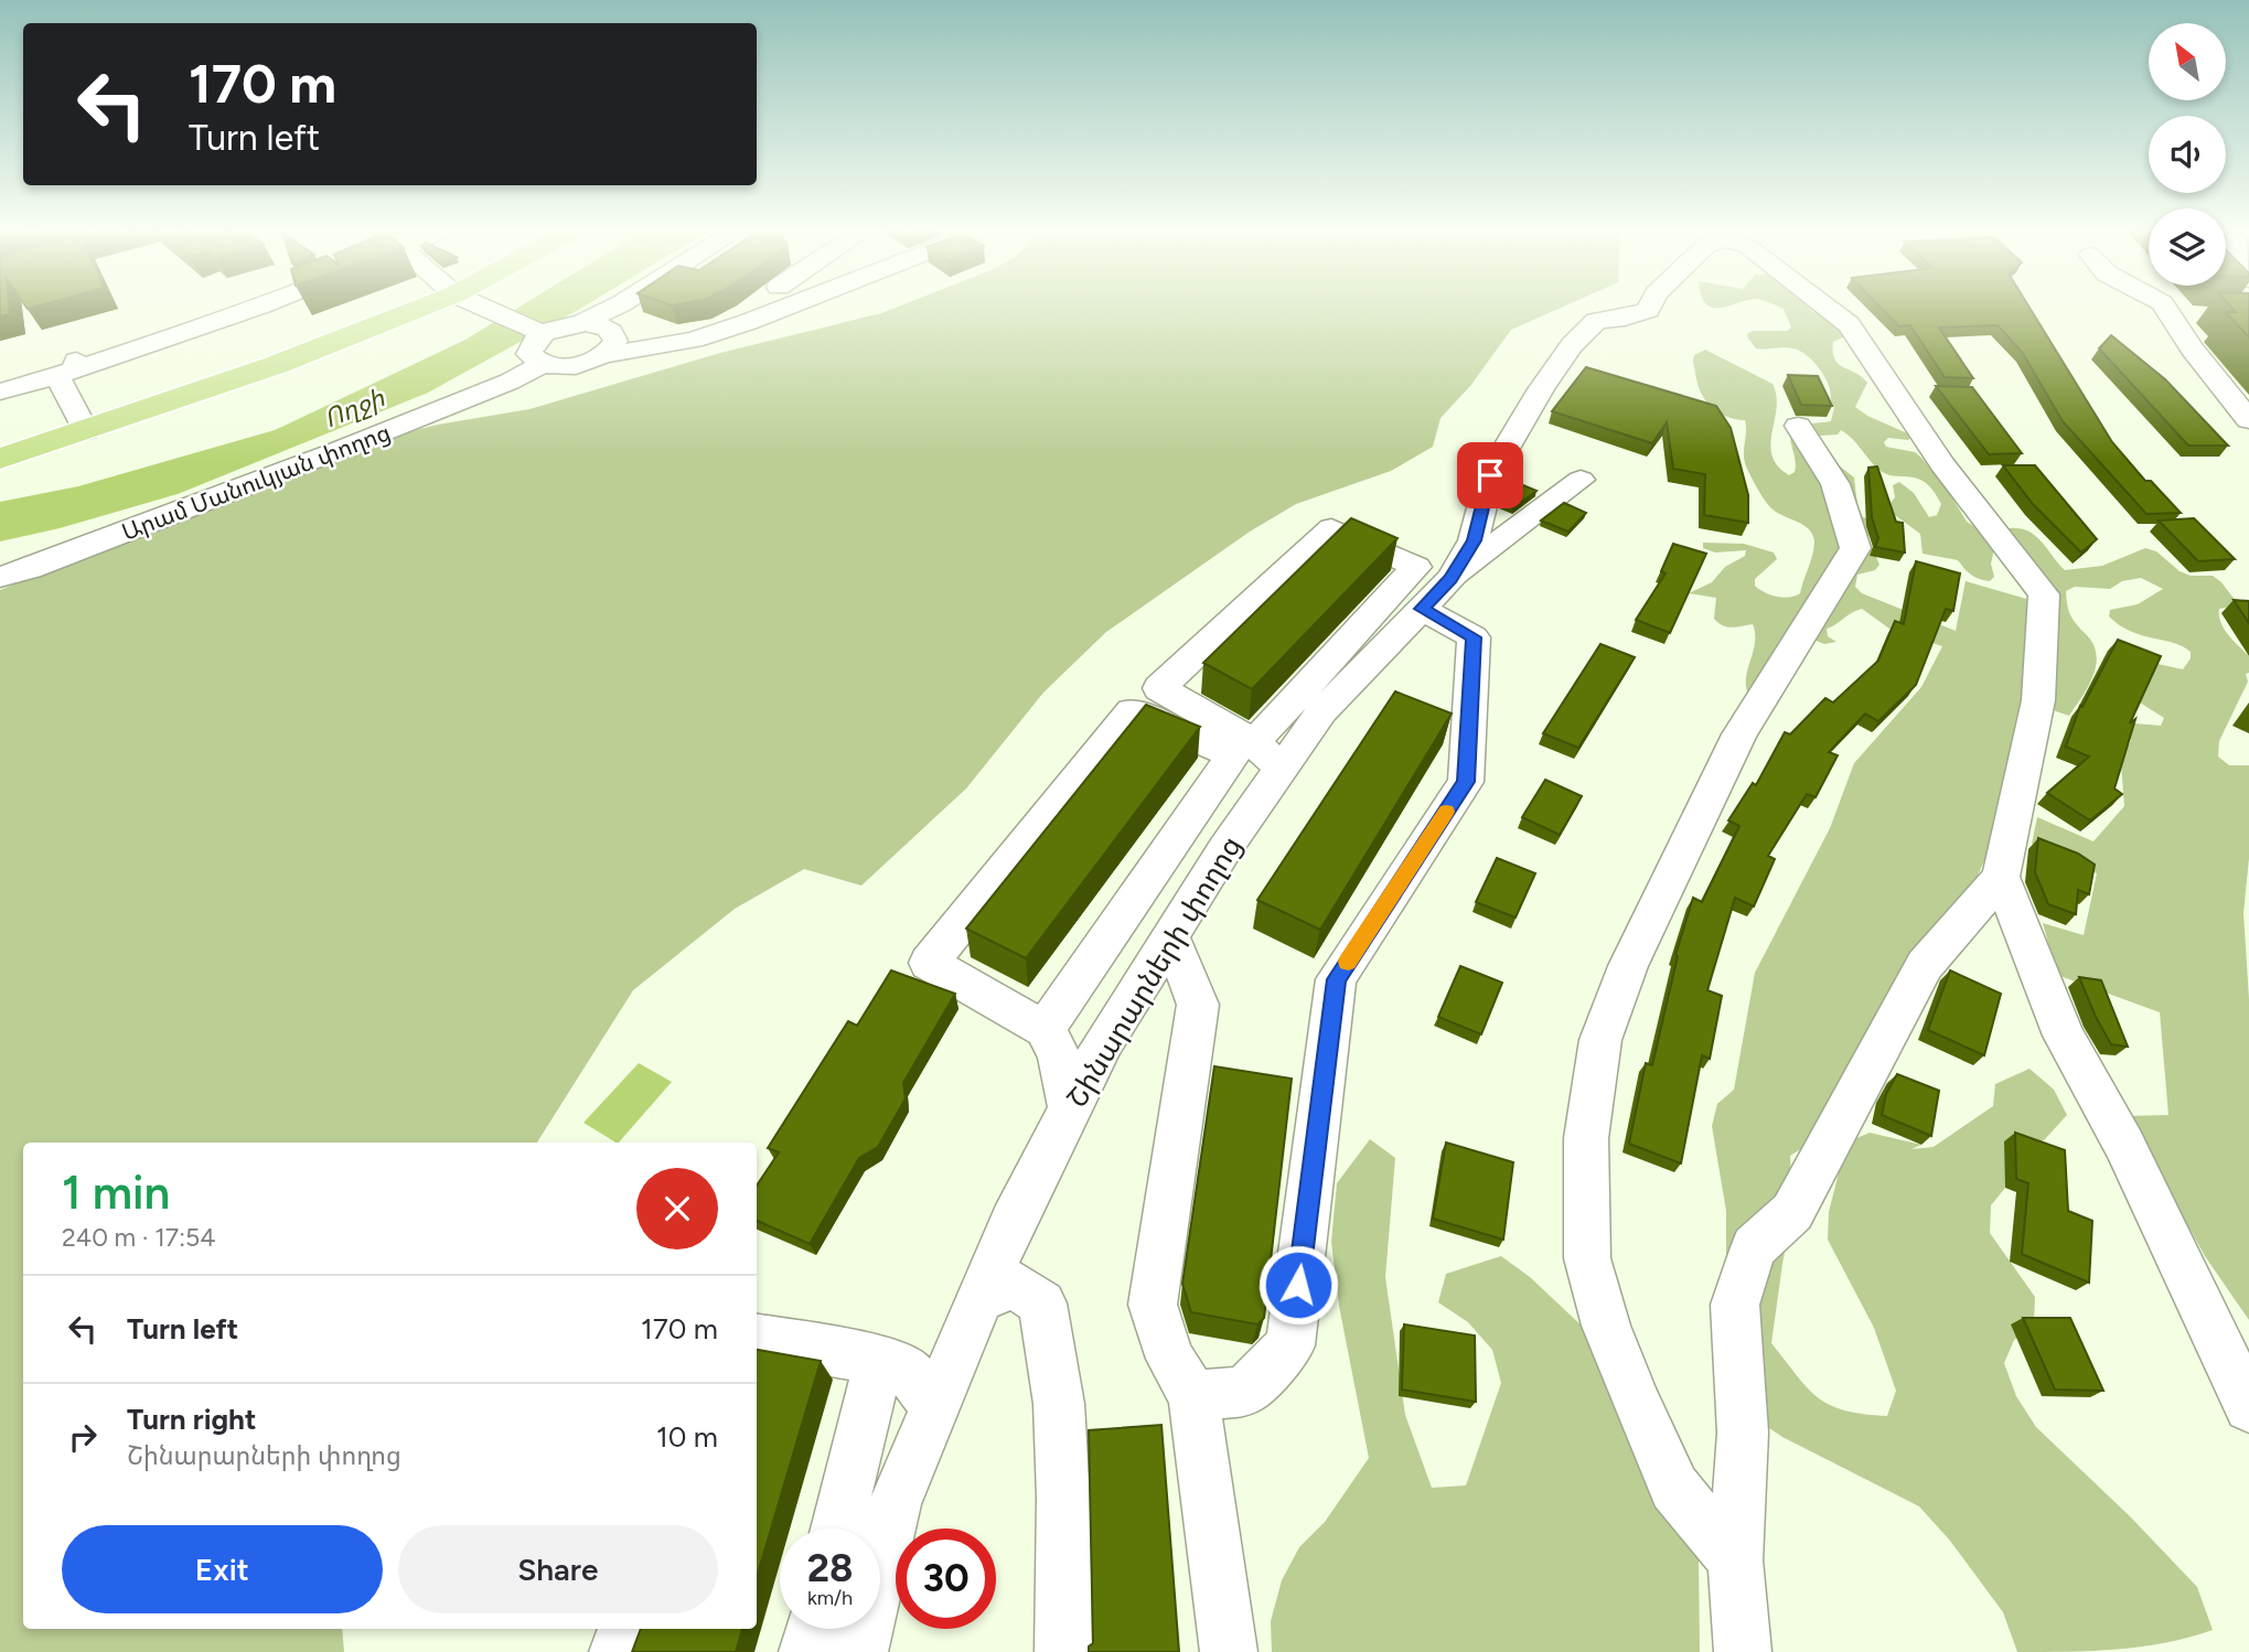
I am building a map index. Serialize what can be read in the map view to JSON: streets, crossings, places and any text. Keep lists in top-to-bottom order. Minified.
{"streets":{"street":["Արամ Մանուկյան փողոց","Շինարարների փողոց"]},"water":["Ողջի"],"north":"top left","page":{"turn":["170 m","Turn left"],"heading":["1 min","240 m · 17:54"],"list":[{"name":"Turn left","value":"170 m"},{"name":"Turn right","note":"Շինարարների փողոց","value":"10 m"}],"buttons":["Exit","Share"],"speed":"28 km/h","limit":"30"}}
